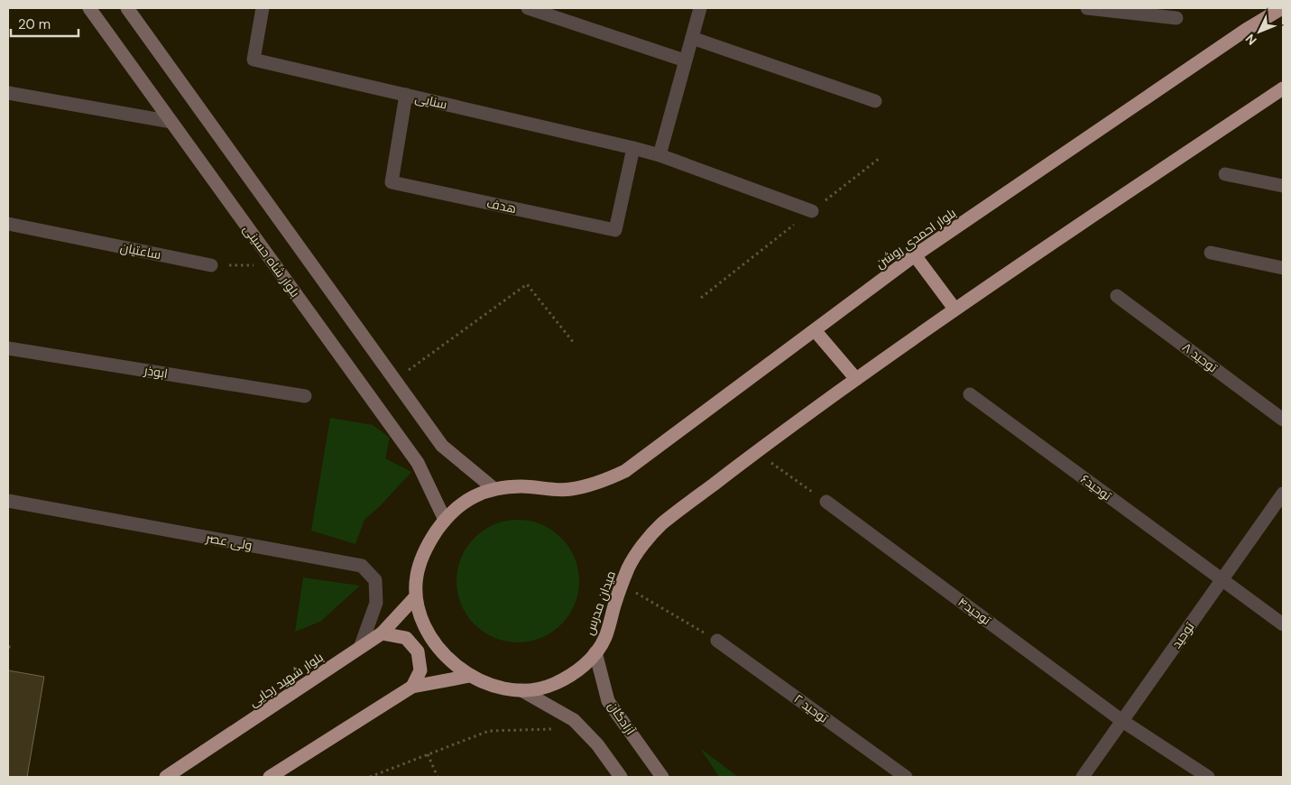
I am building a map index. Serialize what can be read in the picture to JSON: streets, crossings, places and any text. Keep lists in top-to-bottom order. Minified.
{"streets":{"highway":["بلوار احمدی روشن","میدان مدرس","بلوار شهید رجایی"],"main road":["بلوار شاه حسینی","آزادگان"],"street":["سنایی","هدف","ساعتیان","توحید ۸","ابوذر","توحید۶","ولی عصر","توحید۴","توحید","توحید ۲"]},"crossings":[["سنایی","هدف"],["بلوار احمدی روشن","میدان مدرس"],["بلوار شاه حسینی","میدان مدرس"],["توحید۶","توحید"],["ولی عصر","بلوار شهید رجایی"],["میدان مدرس","بلوار شهید رجایی"],["میدان مدرس","آزادگان"],["توحید۴","توحید"]],"scale_bar":"20 m","north":"bottom left"}
